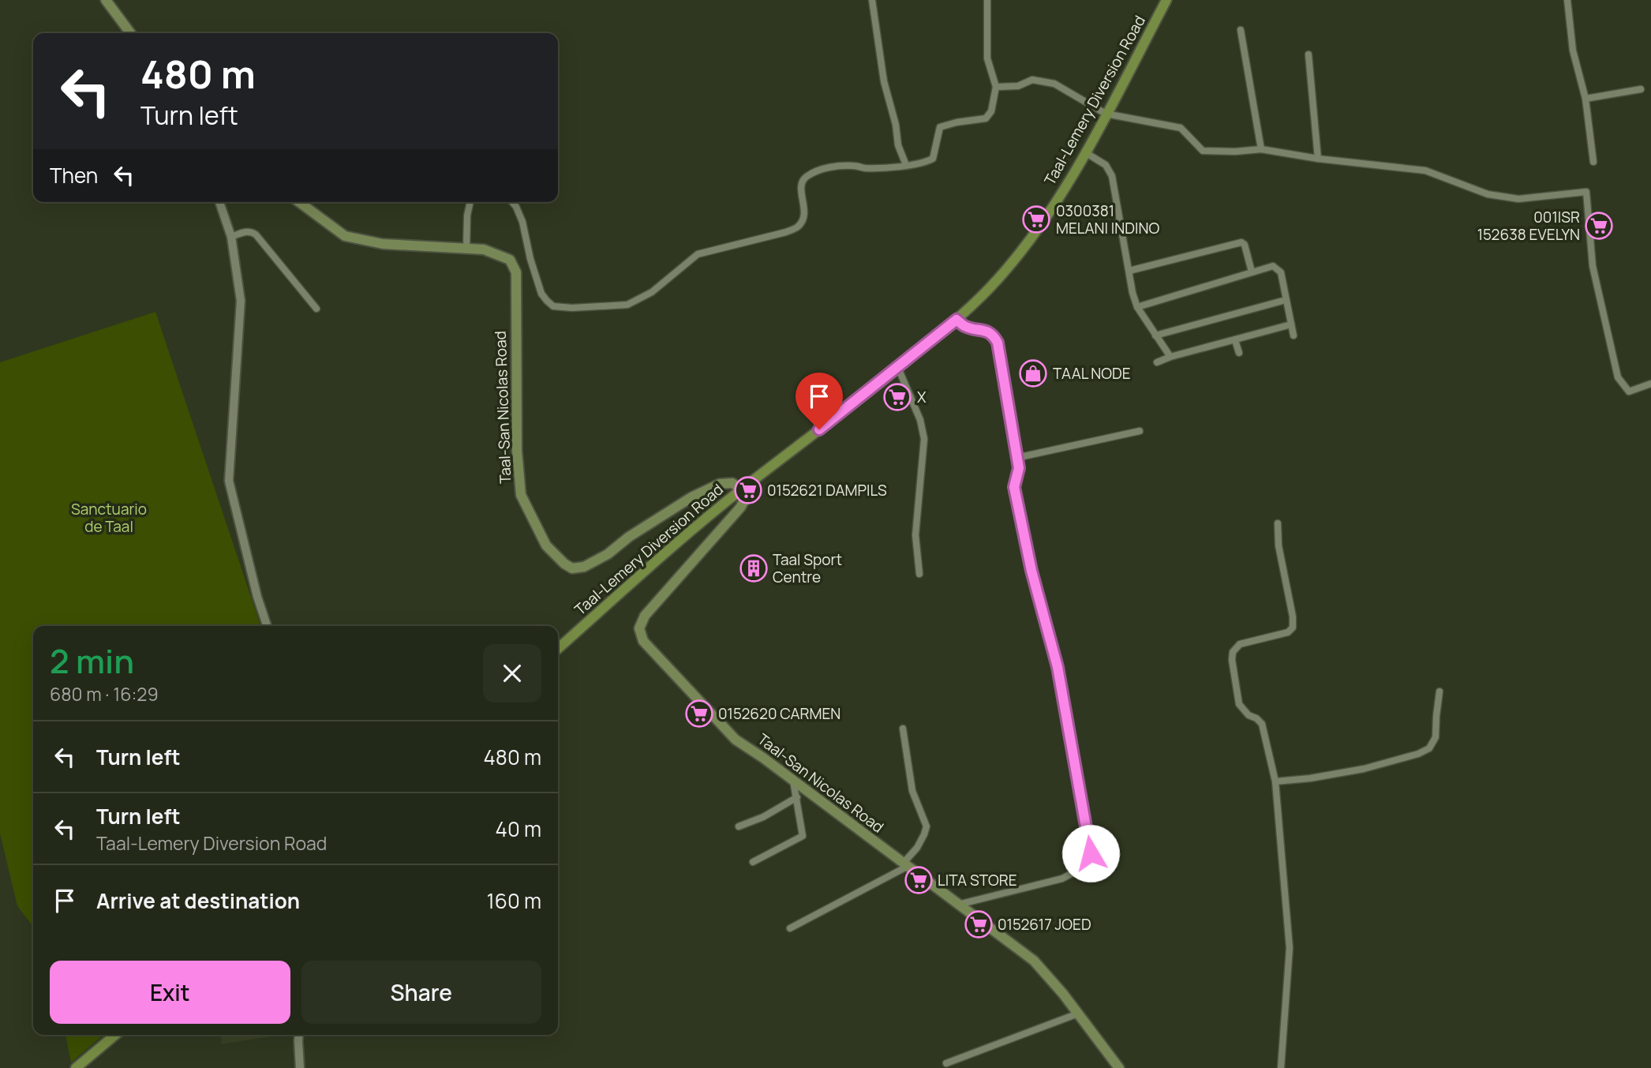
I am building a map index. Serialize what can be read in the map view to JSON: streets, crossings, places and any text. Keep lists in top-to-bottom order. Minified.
{"streets":{"main road":["Taal-Lemery Diversion Road","Taal-San Nicolas Road"]},"crossings":[["Taal-Lemery Diversion Road","Taal-San Nicolas Road"]],"parks":["Sanctuario de Taal"],"places":{"supermarket":["0300381 MELANI INDINO","001ISR 152638 EVELYN","X","0152621 DAMPILS","0152620 CARMEN","LITA STORE","0152617 JOED"],"shop":["TAAL NODE"],"building":["Taal Sport Centre"]},"page":{"turn":["480 m","Turn left"],"then":"Then","heading":["2 min","680 m · 16:29"],"list":[{"name":"Turn left","value":"480 m"},{"name":"Turn left","note":"Taal-Lemery Diversion Road","value":"40 m"},{"name":"Arrive at destination","value":"160 m"}],"buttons":["Exit","Share"]}}
